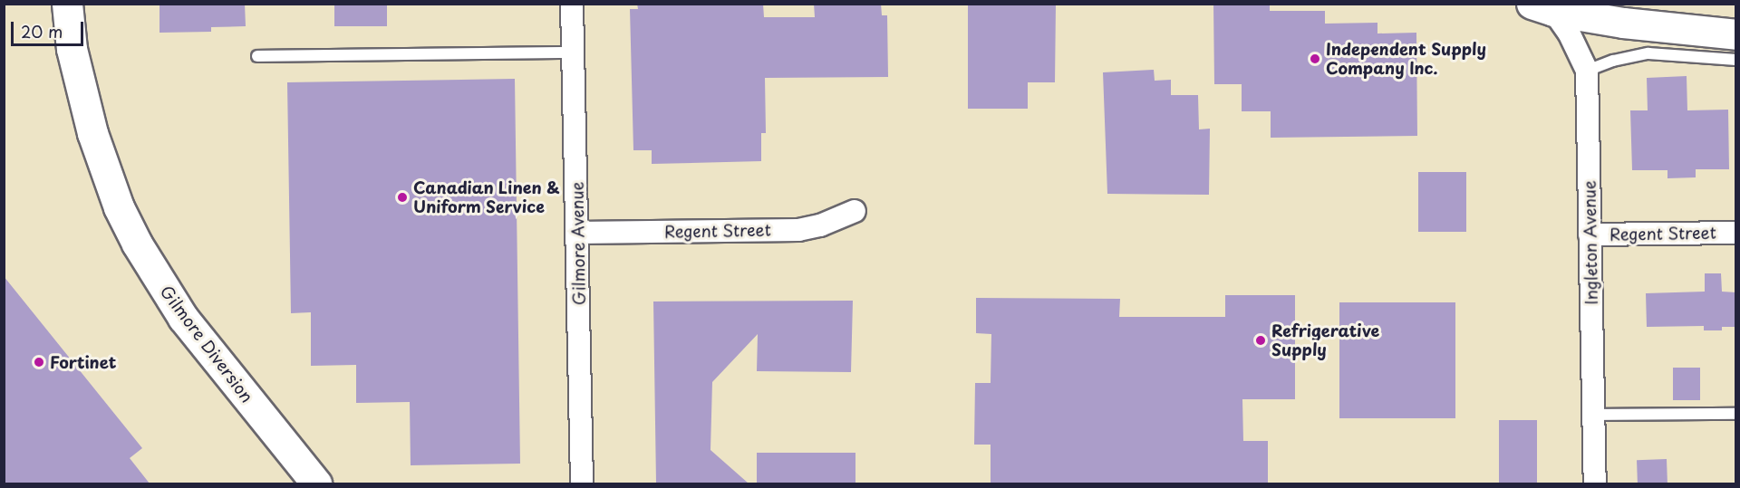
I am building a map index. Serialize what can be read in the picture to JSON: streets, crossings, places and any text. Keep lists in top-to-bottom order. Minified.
{"streets":{"main road":["Gilmore Diversion"],"street":["Regent Street","Ingleton Avenue","Gilmore Avenue"]},"crossings":[["Regent Street","Ingleton Avenue"],["Regent Street","Gilmore Avenue"]],"places":["Independent Supply Company Inc.","Canadian Linen & Uniform Service","Refrigerative Supply","Fortinet"],"scale_bar":"20 m"}
